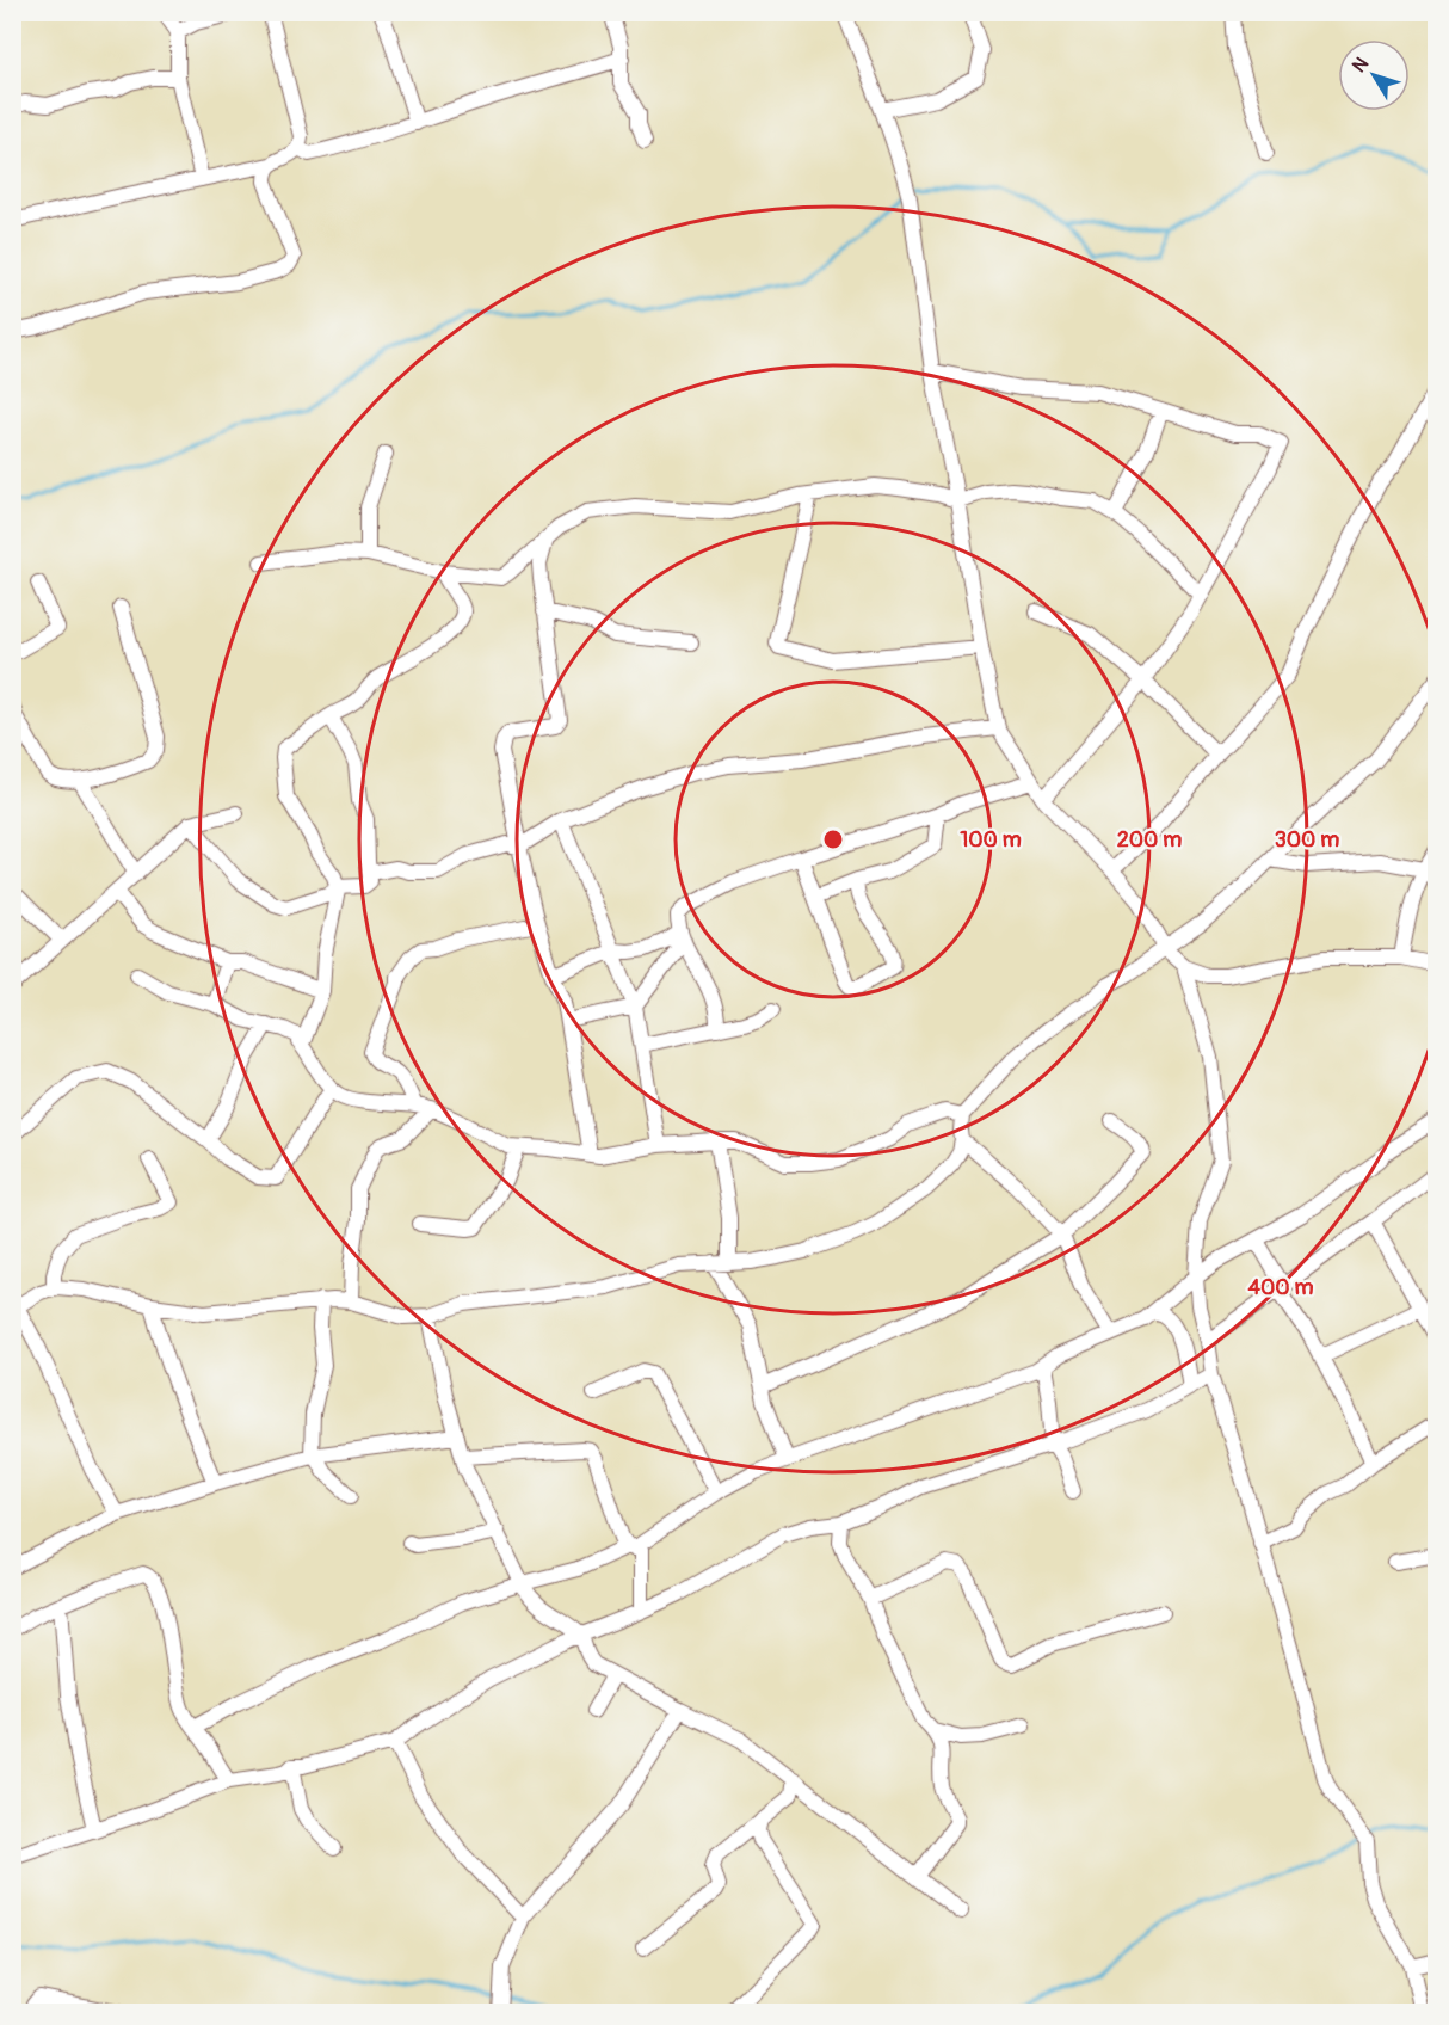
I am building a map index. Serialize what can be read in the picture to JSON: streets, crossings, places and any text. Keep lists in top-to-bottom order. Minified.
{"north":"top left","rings":["100 m","200 m","300 m","400 m"]}
